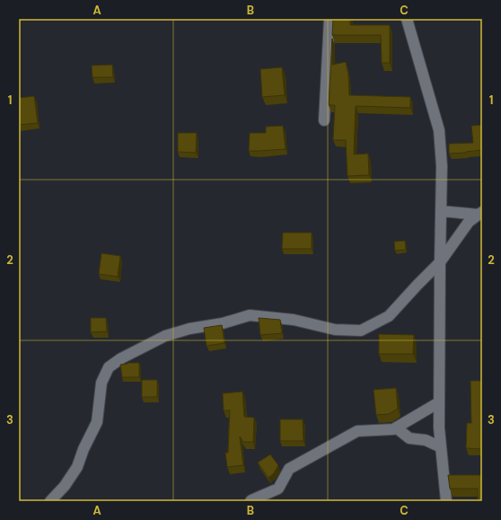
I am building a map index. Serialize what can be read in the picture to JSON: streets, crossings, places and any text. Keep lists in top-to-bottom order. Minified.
{"grid":{"columns":["A","B","C"],"rows":["1","2","3"]}}
